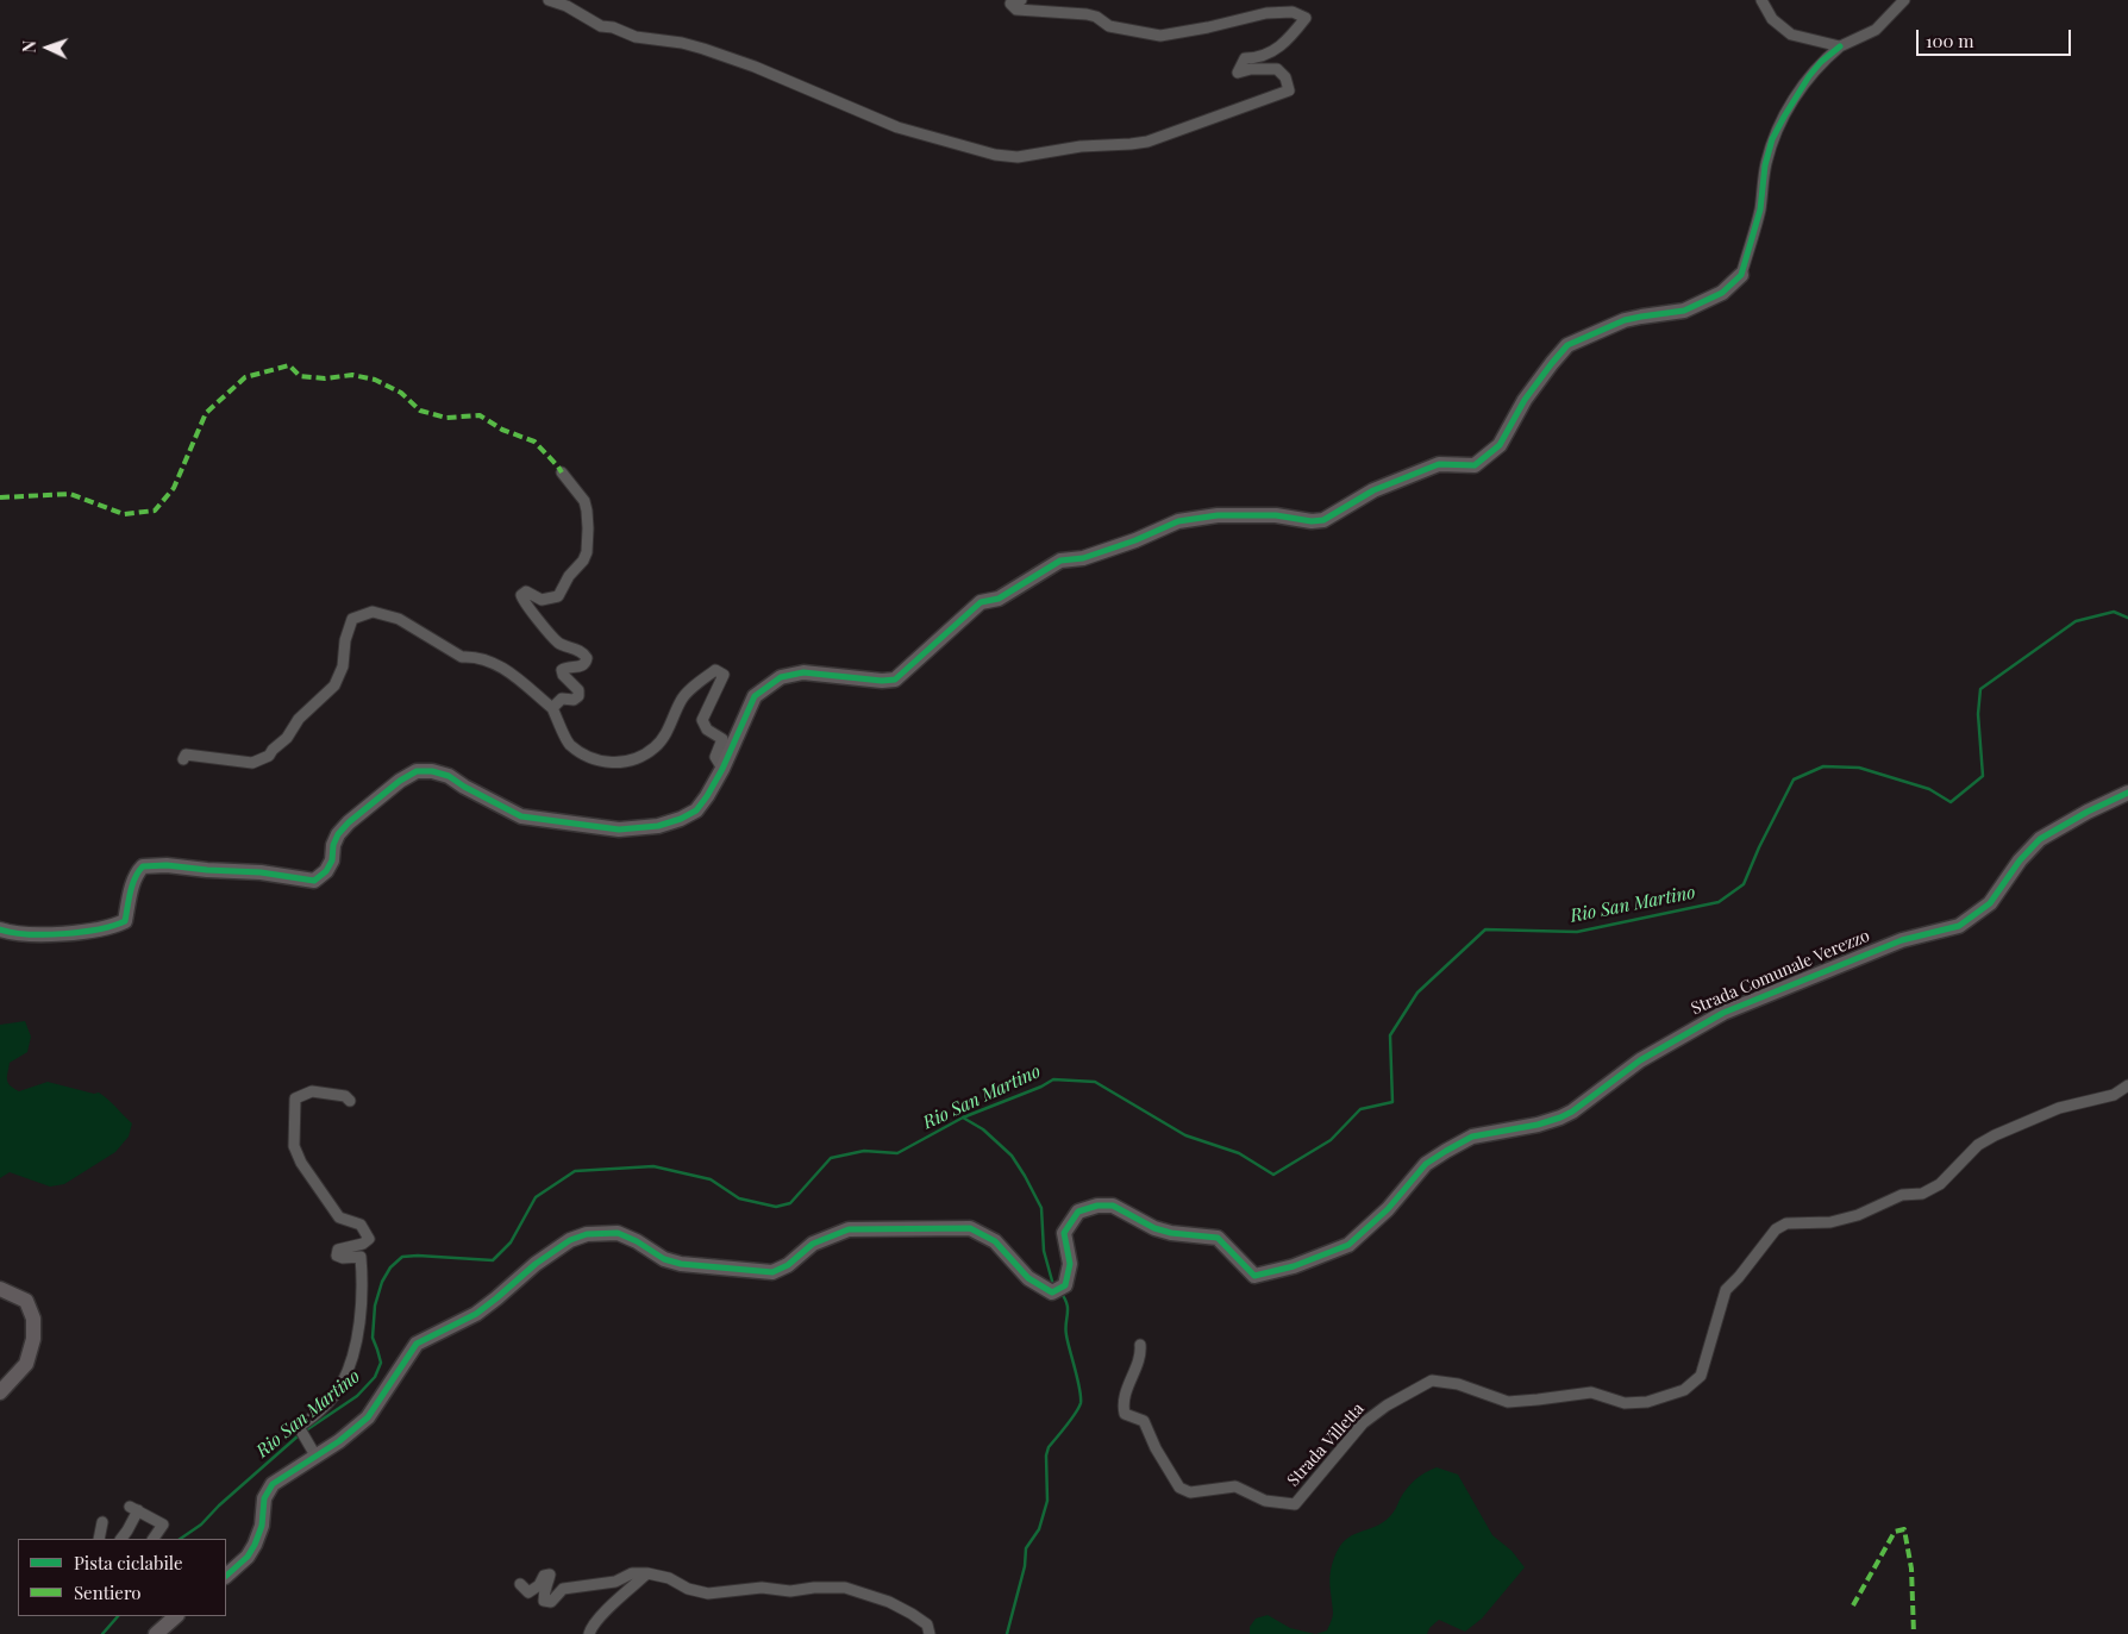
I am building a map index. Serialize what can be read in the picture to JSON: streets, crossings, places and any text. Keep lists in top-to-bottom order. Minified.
{"streets":{"street":["Strada Comunale Verezzo","Strada Villetta"]},"water":["Rio San Martino"],"legend":["Pista ciclabile","Sentiero"],"scale_bar":"100 m","north":"left"}
